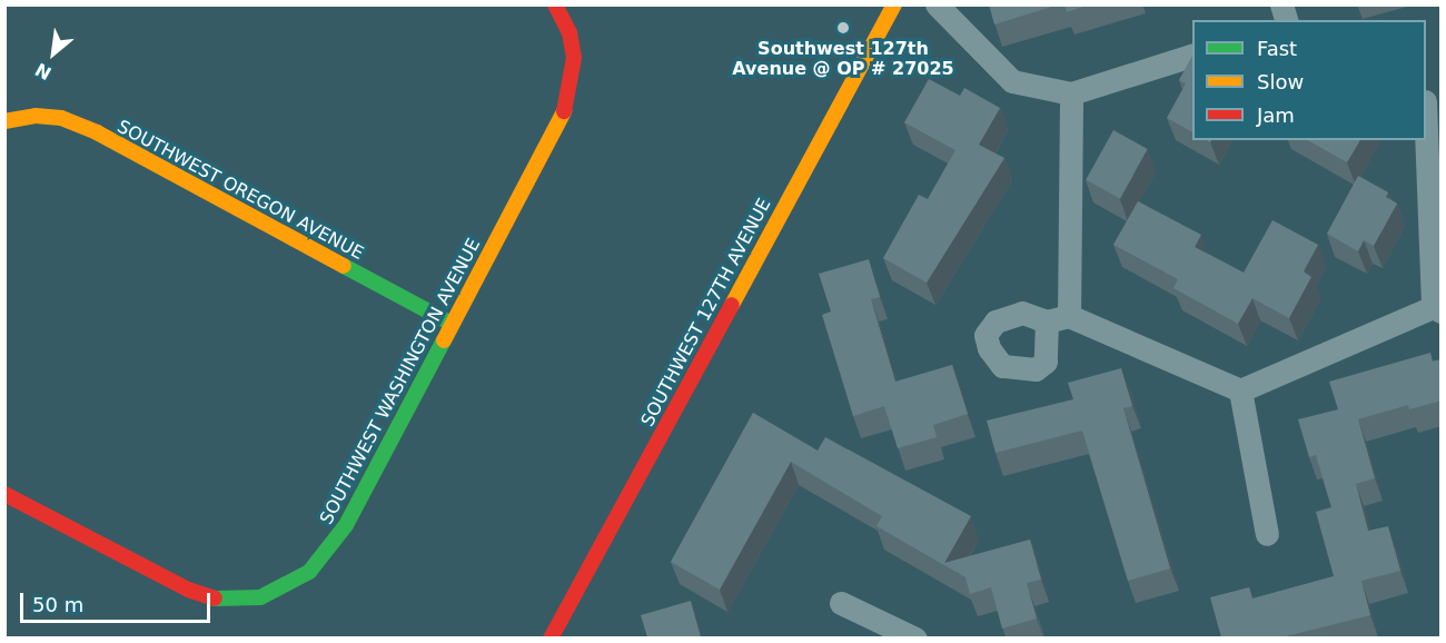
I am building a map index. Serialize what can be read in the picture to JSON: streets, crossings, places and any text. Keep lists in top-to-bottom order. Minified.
{"streets":{"street":["SOUTHWEST OREGON AVENUE","SOUTHWEST 127TH AVENUE","SOUTHWEST WASHINGTON AVENUE"]},"crossings":[["SOUTHWEST OREGON AVENUE","SOUTHWEST WASHINGTON AVENUE"]],"places":["Southwest 127th Avenue @ OP # 27025"],"legend":["Fast","Slow","Jam"],"scale_bar":"50 m","north":"bottom left"}
